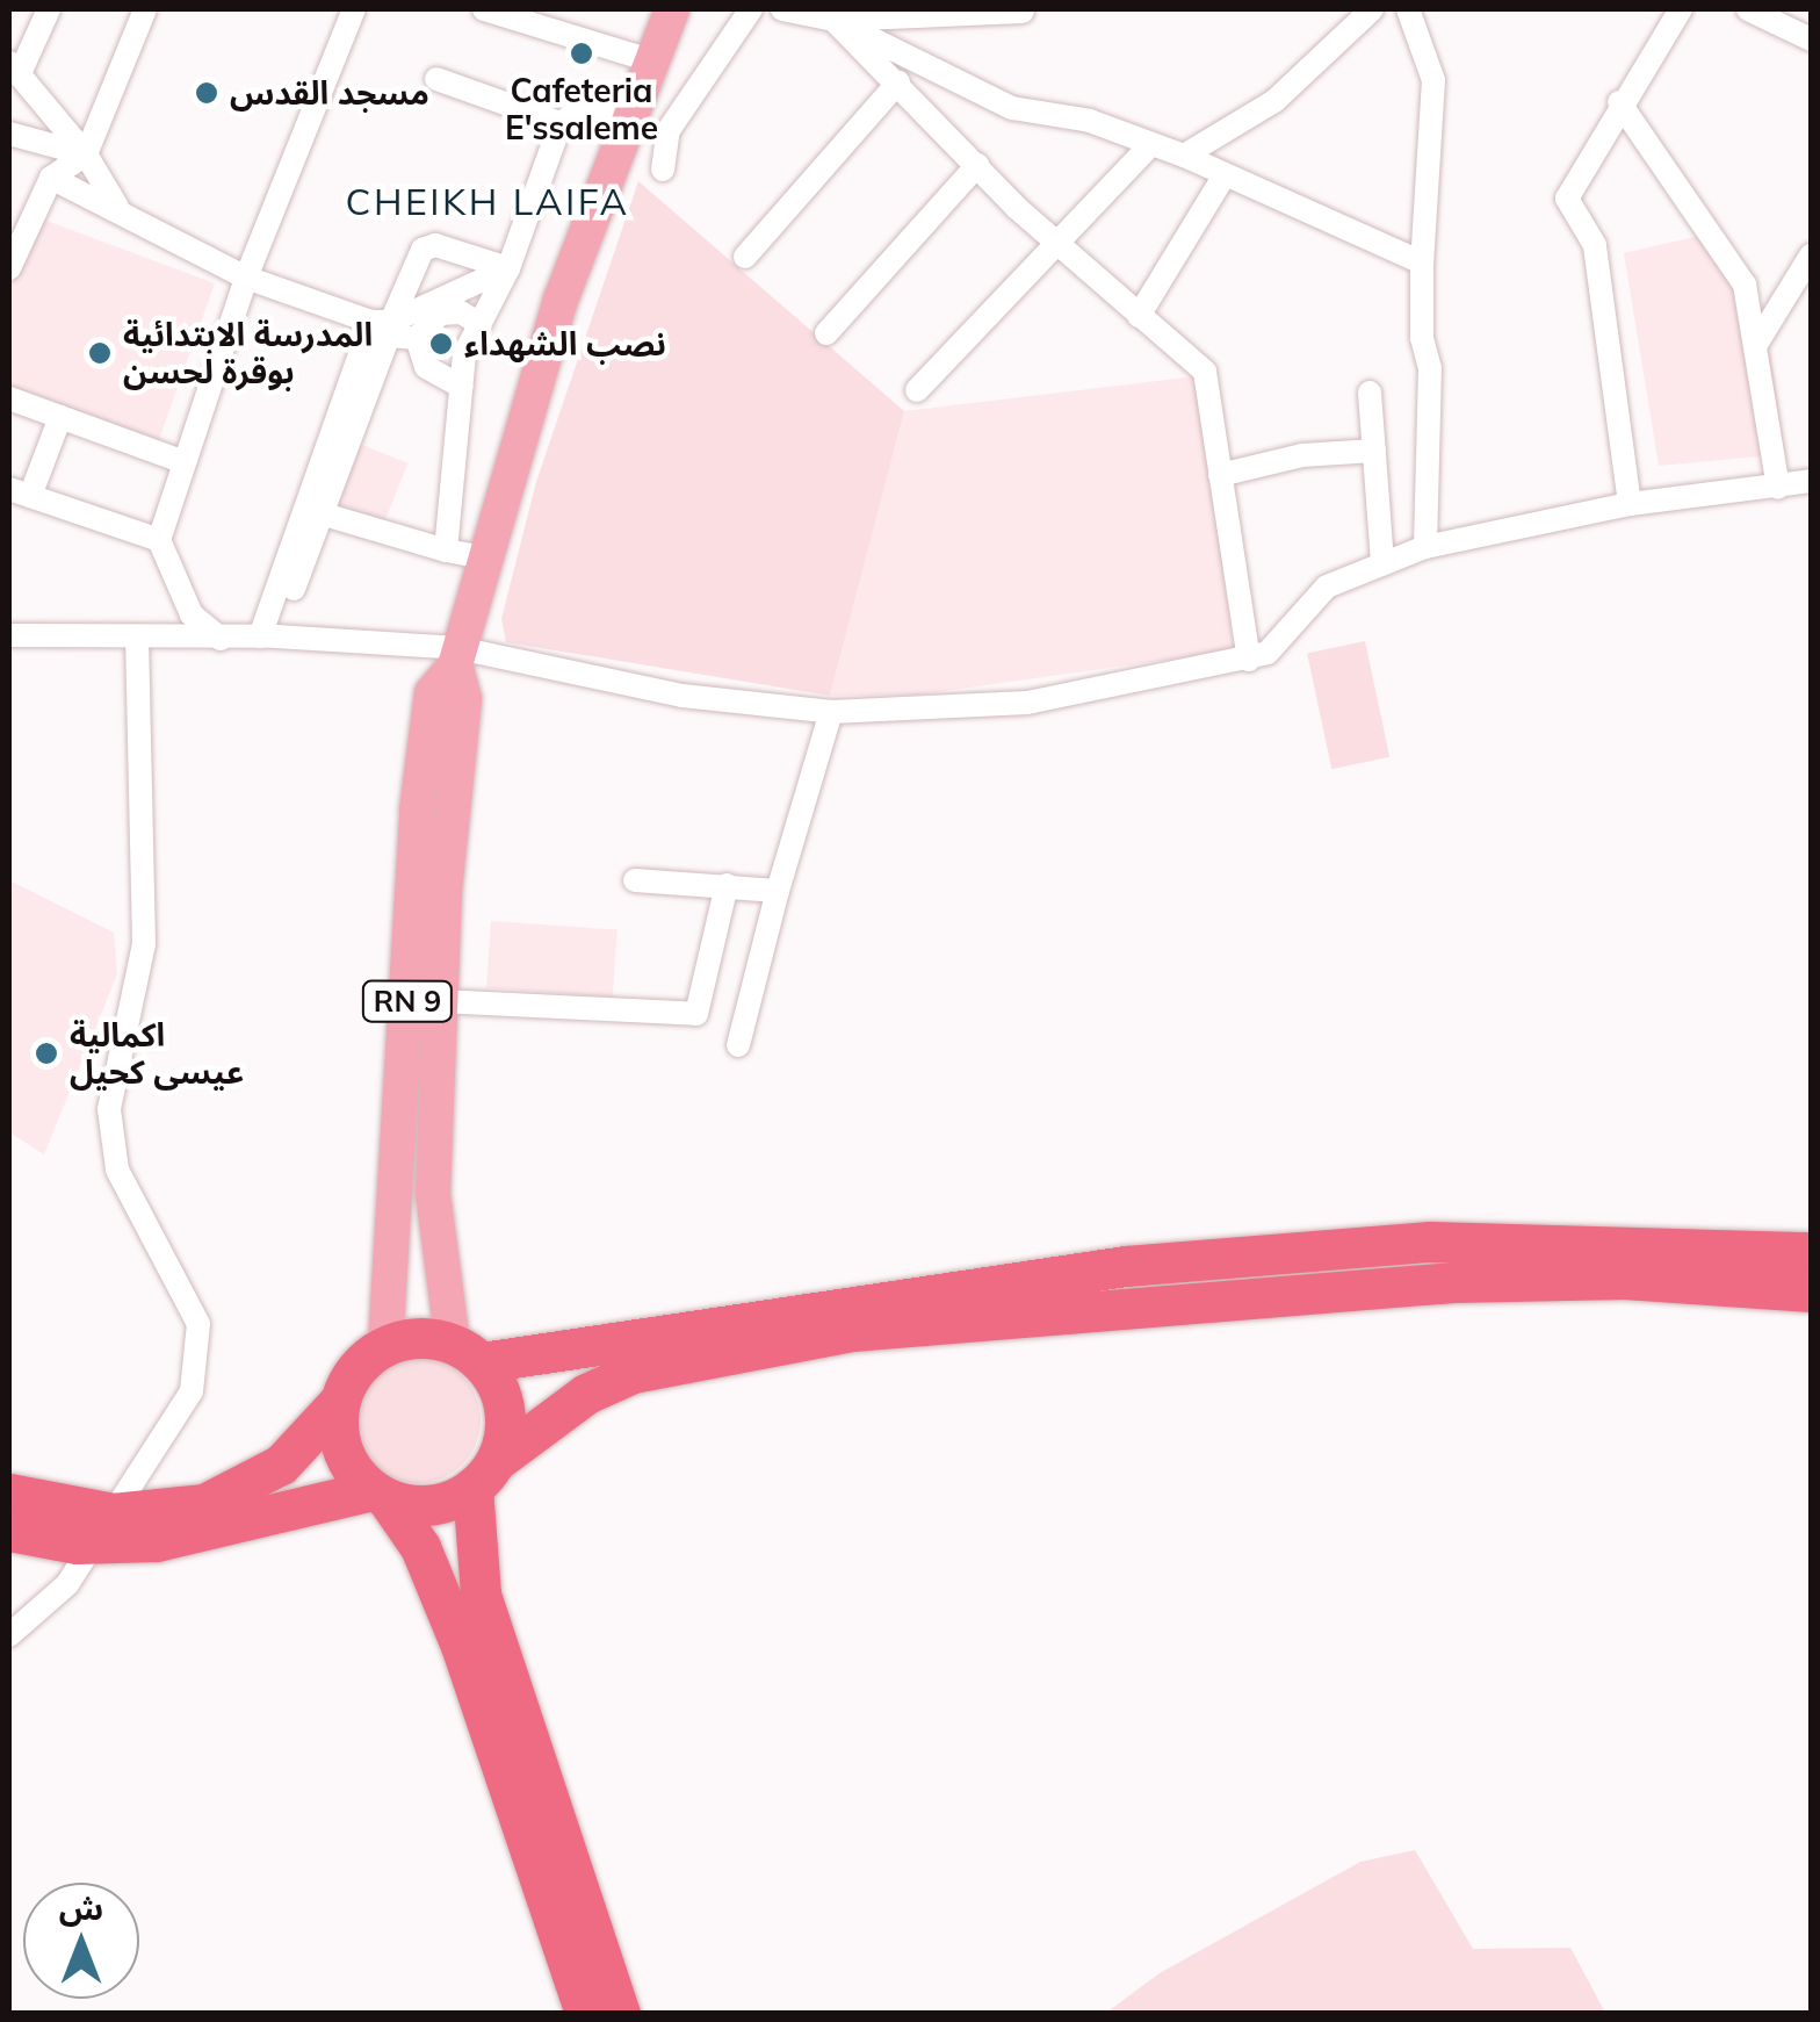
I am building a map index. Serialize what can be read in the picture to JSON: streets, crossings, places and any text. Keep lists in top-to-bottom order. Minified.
{"streets":{"highway":["RN 9"]},"districts":["CHEIKH LAIFA"],"places":["Cafeteria E'ssaleme","مسجد القدس","نصب الشهداء","المدرسة الابتدائية بوقرة لحسن","اكمالية عيسى كحيل"],"north":"top"}
